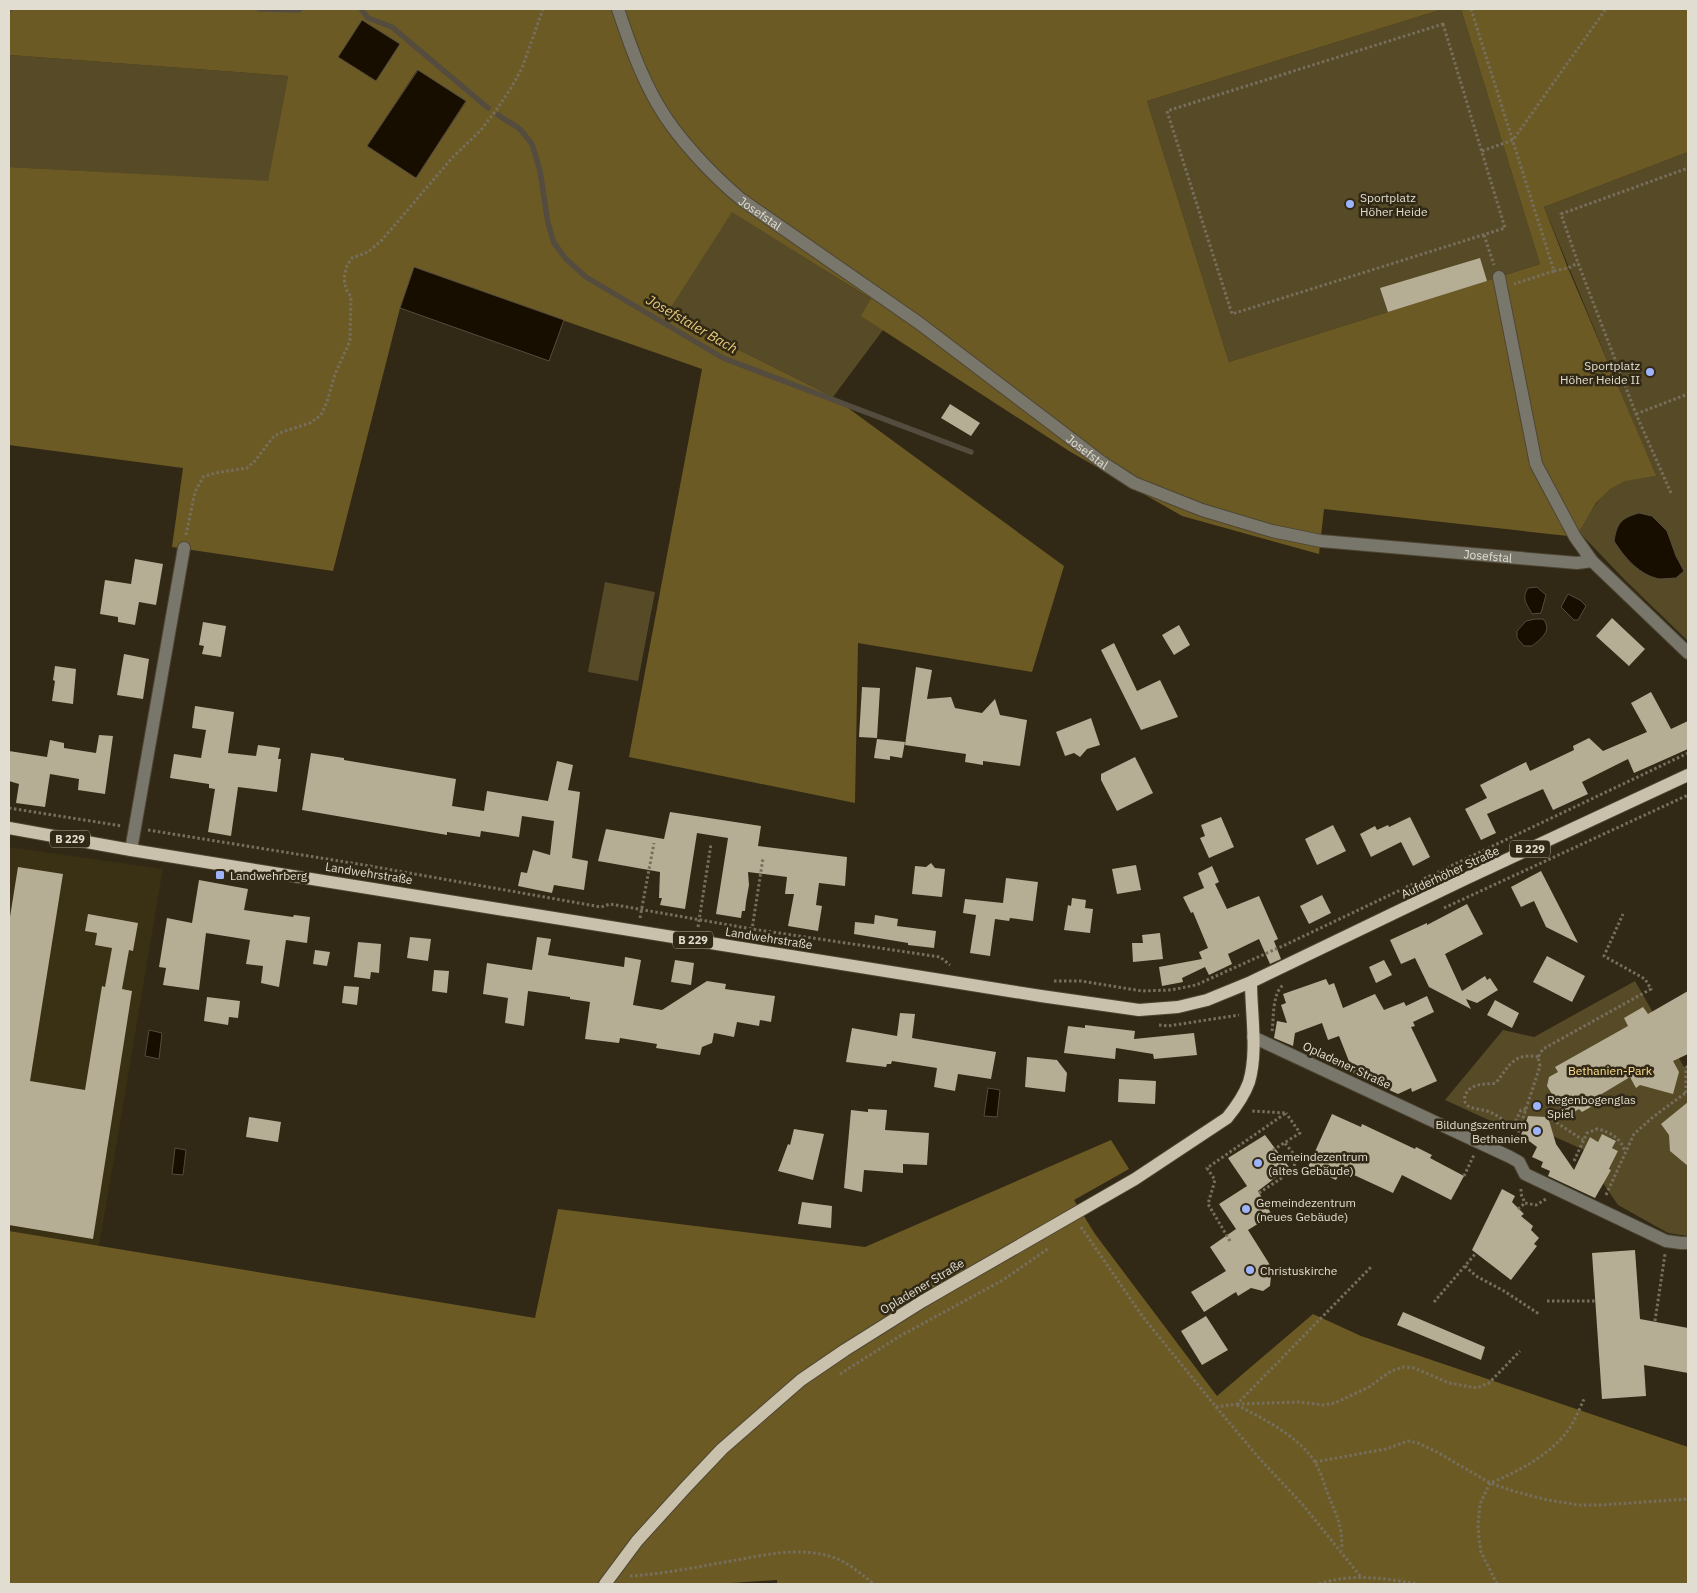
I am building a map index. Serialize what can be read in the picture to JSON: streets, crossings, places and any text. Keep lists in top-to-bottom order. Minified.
{"streets":{"main road":["B 229","Aufderhöher Straße","Landwehrstraße","Opladener Straße"],"street":["Josefstal"]},"crossings":[["Aufderhöher Straße","Landwehrstraße"],["Aufderhöher Straße","Opladener Straße"],["Landwehrstraße","Opladener Straße"]],"water":["Josefstaler Bach"],"parks":["Bethanien-Park"],"places":{"other":["Sportplatz Höher Heide","Sportplatz Höher Heide II","Regenbogenglas Spiel","Bildungszentrum Bethanien","Gemeindezentrum (altes Gebäude)","Gemeindezentrum (neues Gebäude)","Christuskirche"],"transit":["Landwehrberg"]}}
